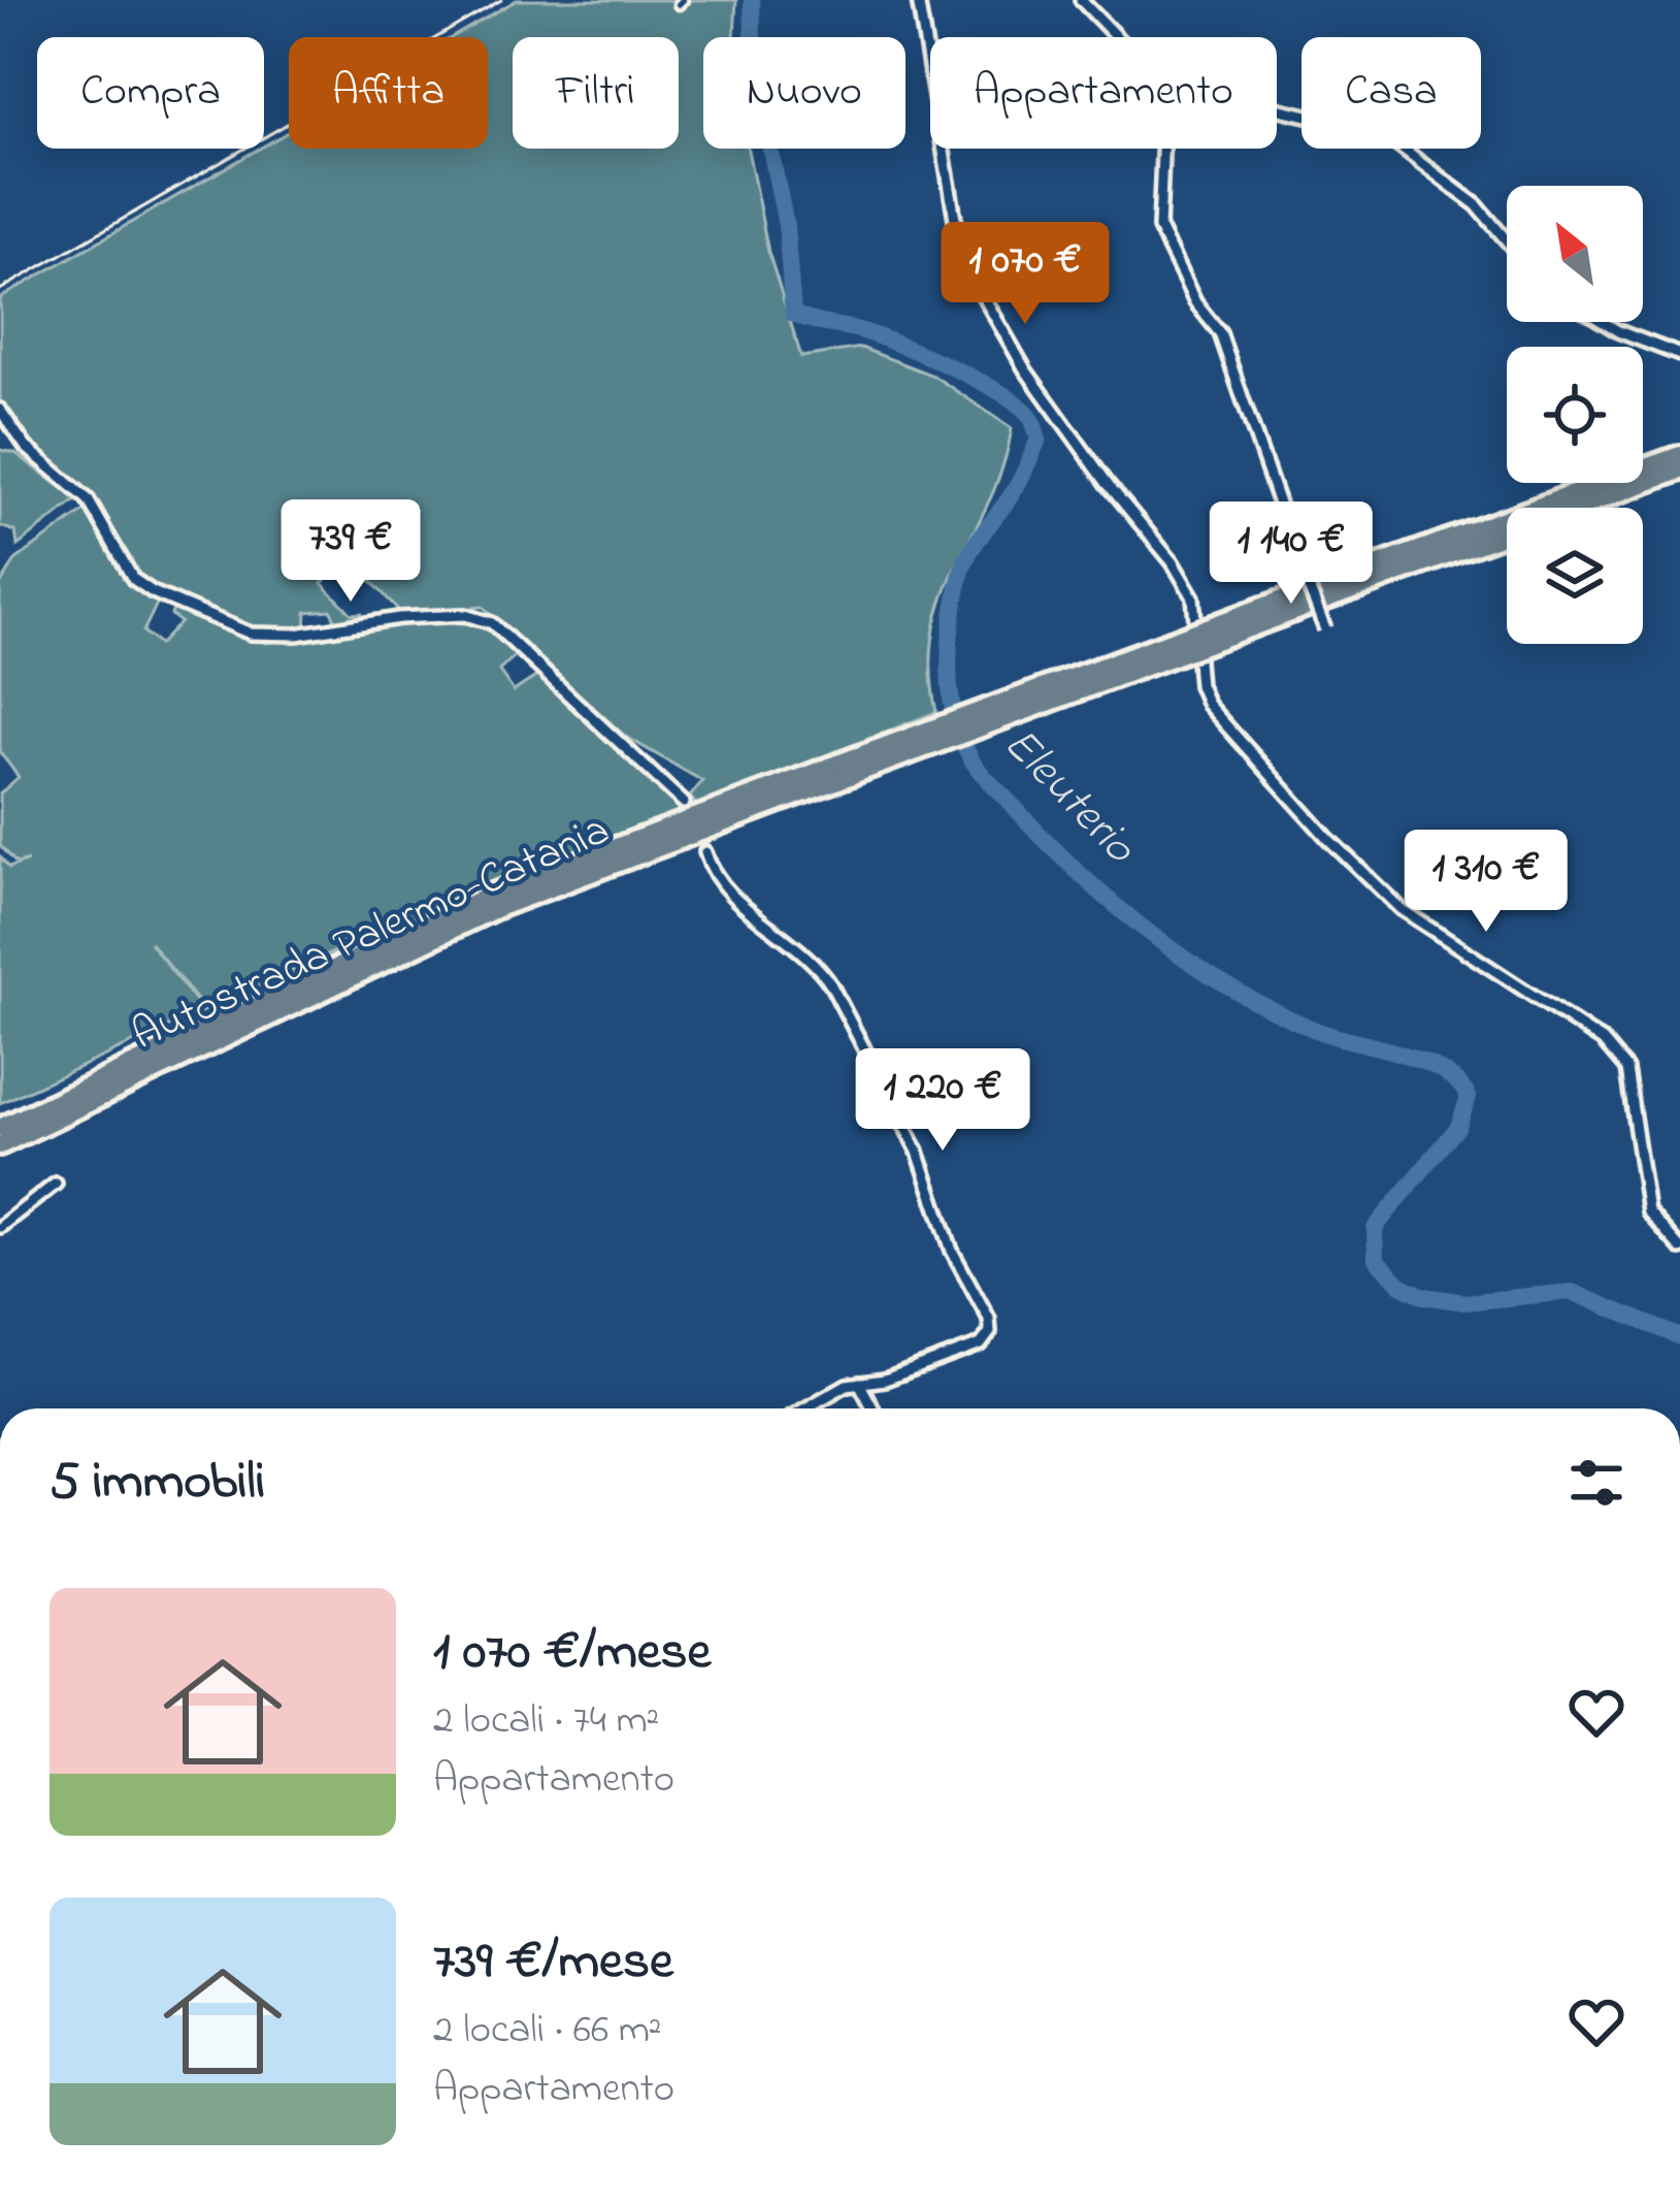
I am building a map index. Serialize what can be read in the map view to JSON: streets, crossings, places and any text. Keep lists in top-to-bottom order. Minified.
{"streets":{"highway":["Autostrada Palermo-Catania"]},"water":["Eleuterio"],"north":"top left","page":{"chip":["Compra","Affitta","Filtri","Nuovo","Appartamento","Casa"],"price":["1 070 €","739 €","1 140 €","1 310 €","1 220 €"],"heading":"5 immobili","list":[{"name":"1 070 €/mese","note":"2 locali · 74 m² · Appartamento"},{"name":"739 €/mese","note":"2 locali · 66 m² · Appartamento"}]}}
